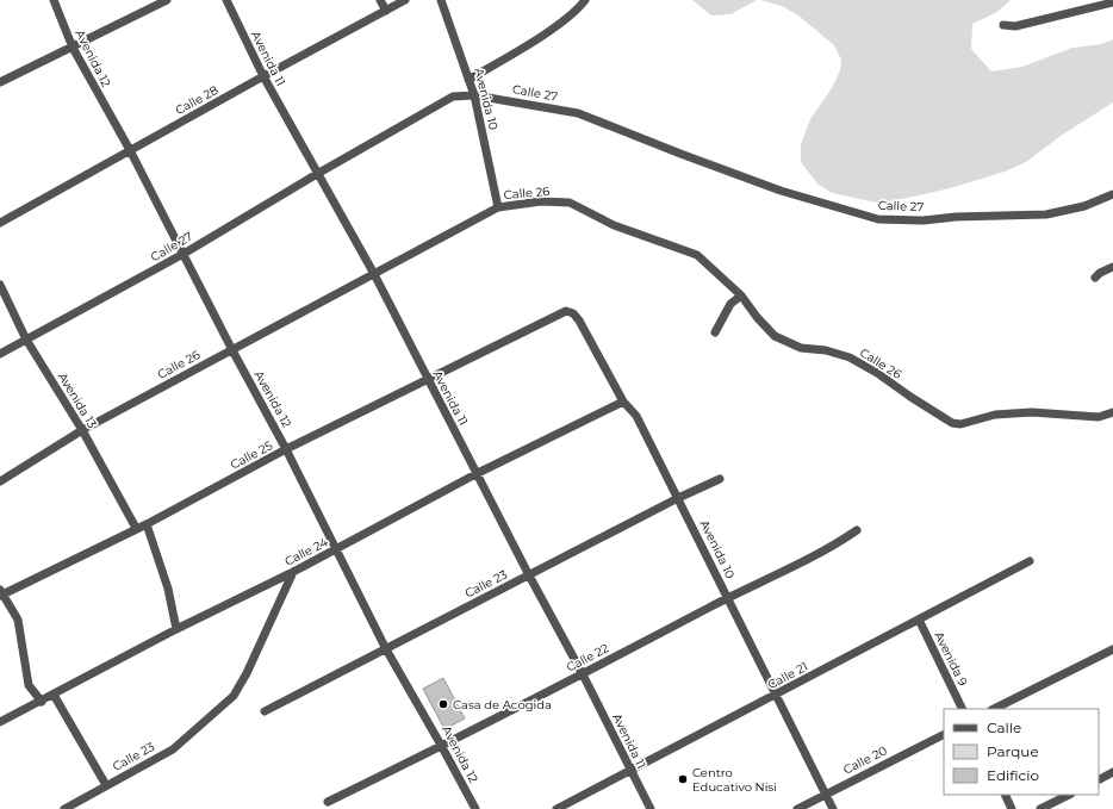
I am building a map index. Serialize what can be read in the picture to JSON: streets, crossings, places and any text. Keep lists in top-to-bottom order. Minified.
{"streets":{"street":["Avenida 12","Avenida 11","Calle 27","Avenida 10","Calle 28","Calle 26","Avenida 13","Calle 25","Calle 24","Calle 23","Calle 22","Avenida 9","Calle 21","Calle 20"]},"crossings":[["Avenida 12","Calle 27"],["Avenida 12","Calle 28"],["Avenida 12","Calle 26"],["Avenida 12","Calle 25"],["Avenida 12","Calle 24"],["Avenida 12","Calle 23"],["Avenida 12","Calle 22"],["Avenida 11","Calle 27"],["Avenida 11","Calle 28"],["Avenida 11","Calle 26"],["Avenida 11","Calle 25"],["Avenida 11","Calle 24"],["Avenida 11","Calle 23"],["Avenida 11","Calle 22"],["Avenida 11","Calle 21"],["Calle 27","Avenida 10"],["Calle 27","Avenida 13"],["Avenida 10","Calle 26"],["Avenida 10","Calle 25"],["Avenida 10","Calle 24"],["Avenida 10","Calle 23"],["Avenida 10","Calle 22"],["Avenida 10","Calle 21"],["Avenida 10","Calle 20"],["Calle 26","Avenida 13"],["Avenida 13","Calle 25"],["Calle 24","Calle 23"],["Avenida 9","Calle 21"]],"places":["Casa de Acogida","Centro Educativo Nisi"],"legend":["Calle","Parque","Edificio"]}
